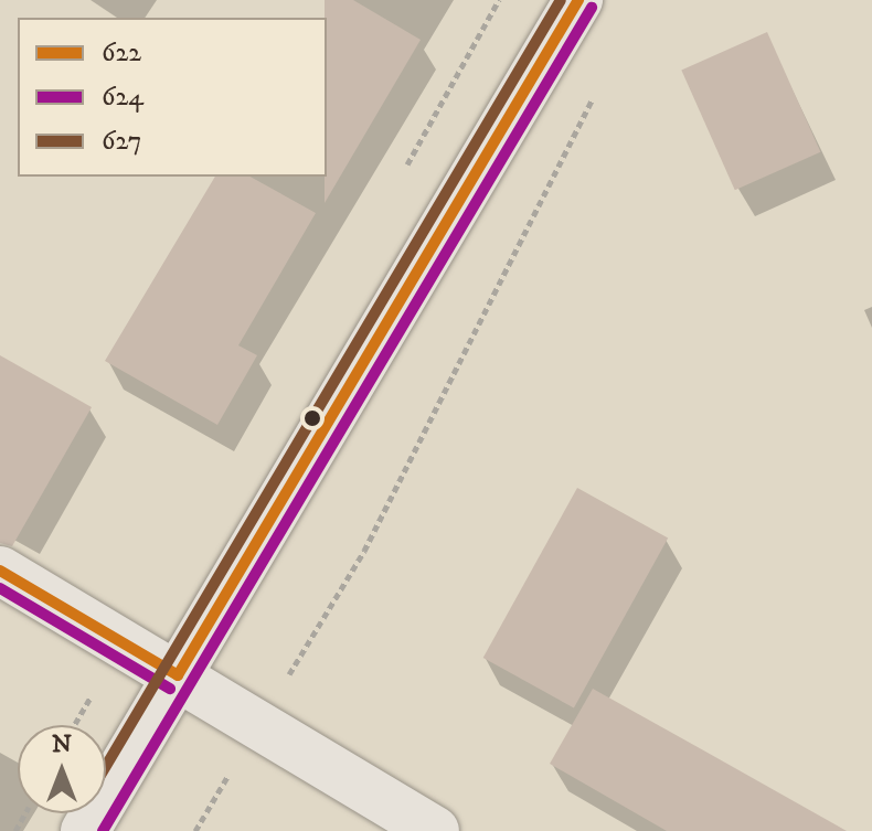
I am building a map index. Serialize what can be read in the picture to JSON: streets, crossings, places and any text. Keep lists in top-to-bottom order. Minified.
{"lines":["transit line 622","transit line 627","transit line 624"],"legend":["622","624","627"],"north":"top"}
